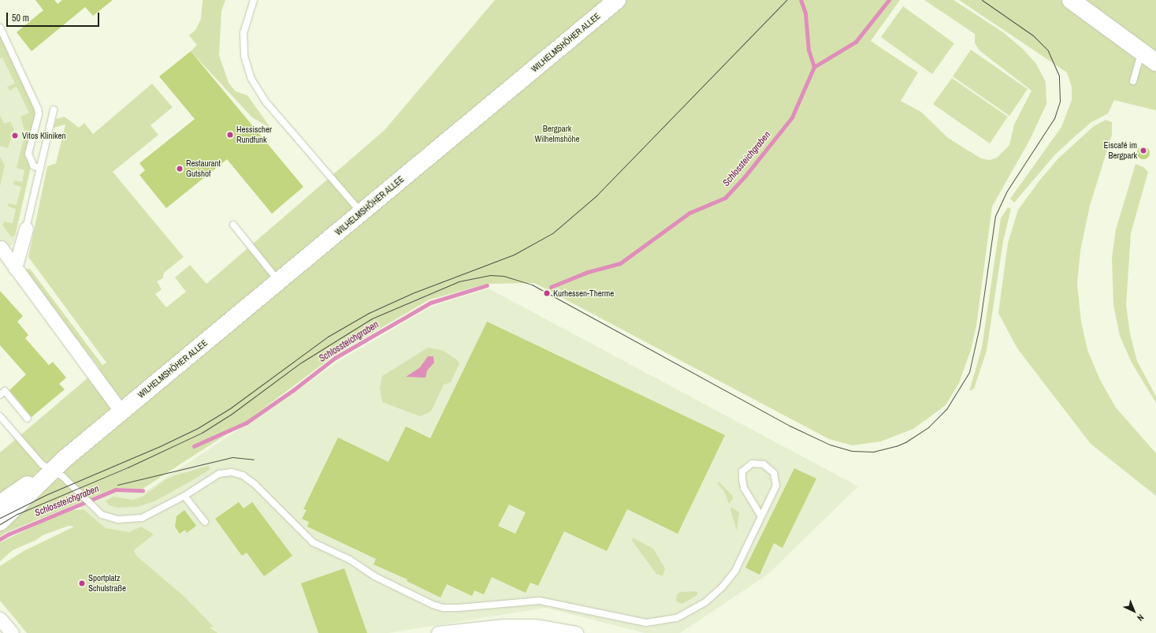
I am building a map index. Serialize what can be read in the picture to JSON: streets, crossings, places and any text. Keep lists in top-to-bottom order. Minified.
{"streets":{"main road":["WILHELMSHÖHER ALLEE"]},"water":["Schlossteichgraben"],"parks":["Bergpark Wilhelmshöhe"],"places":["Hessischer Rundfunk","Vitos Kliniken","Eiscafé im Bergpark","Restaurant Gutshof","Kurhessen-Therme","Sportplatz Schulstraße"],"scale_bar":"50 m","north":"bottom right"}
